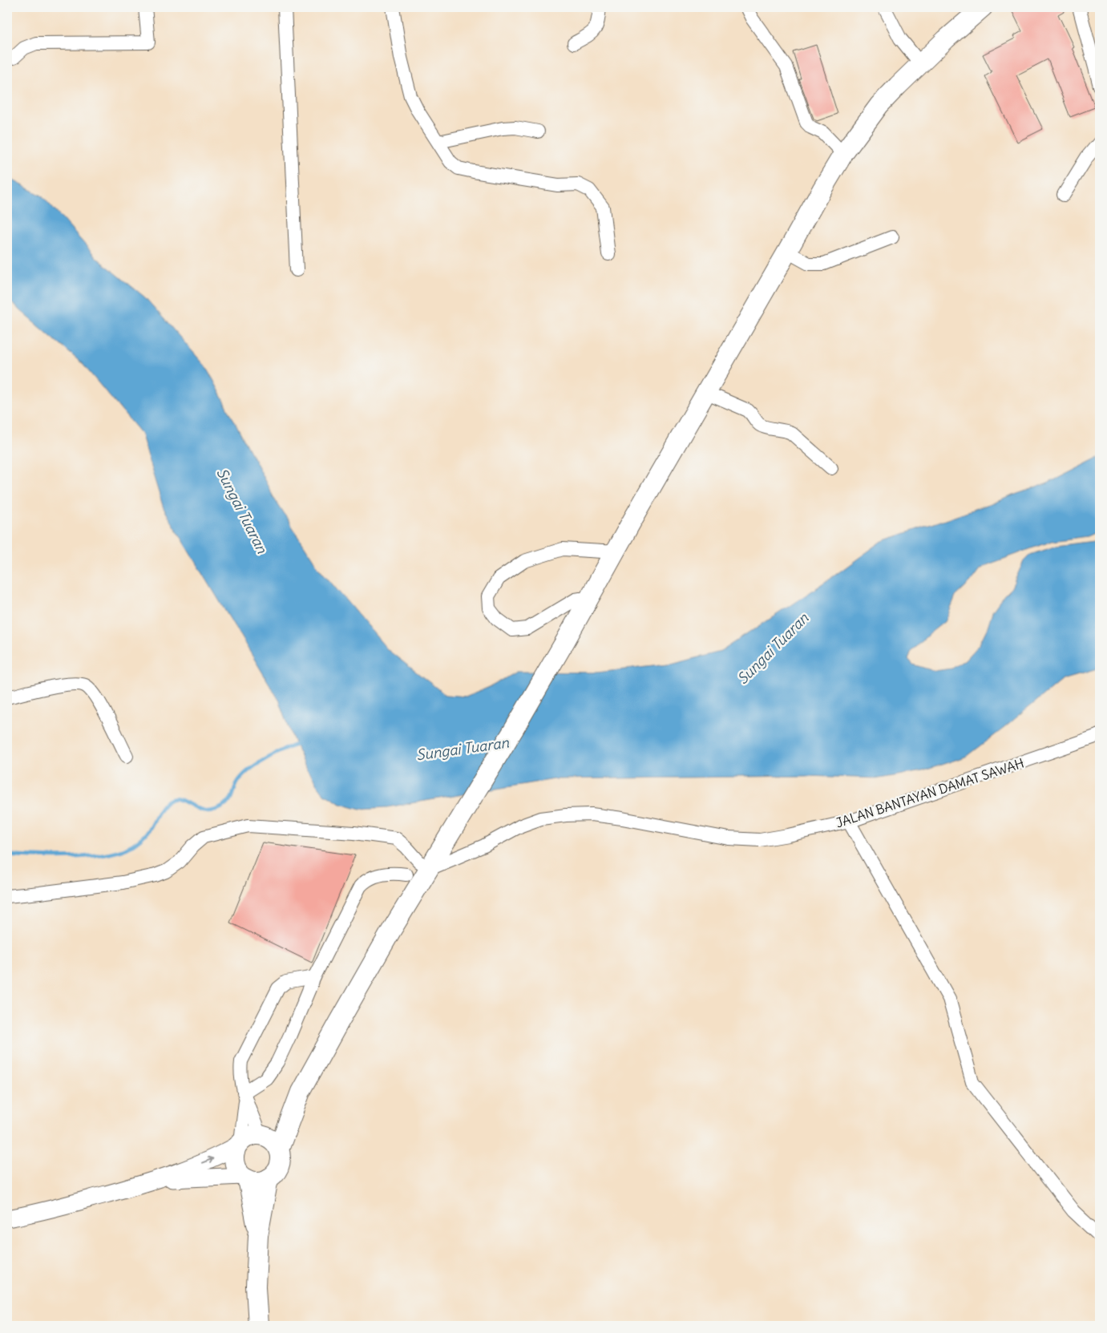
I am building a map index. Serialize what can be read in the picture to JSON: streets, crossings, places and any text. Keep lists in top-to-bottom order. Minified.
{"streets":{"street":["JALAN BANTAYAN DAMAT SAWAH"]},"water":["Sungai Tuaran"]}
